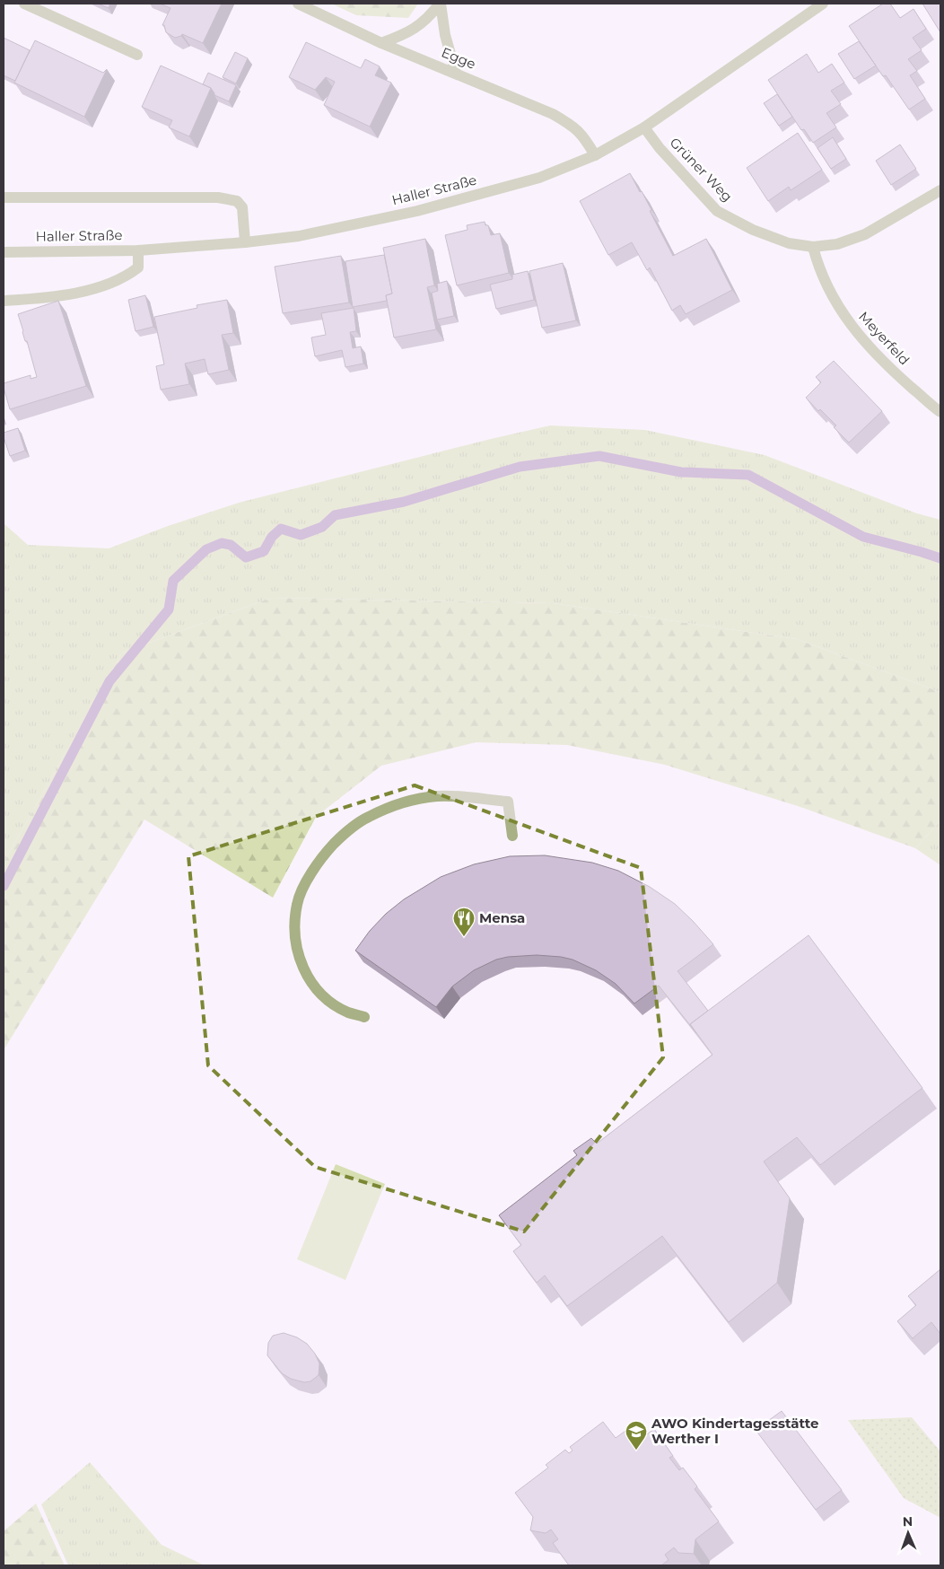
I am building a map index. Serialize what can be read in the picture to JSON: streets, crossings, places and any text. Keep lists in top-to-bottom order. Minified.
{"streets":{"street":["Egge","Grüner Weg","Haller Straße","Meyerfeld"]},"crossings":[["Egge","Haller Straße"],["Grüner Weg","Haller Straße"],["Grüner Weg","Meyerfeld"]],"places":{"restaurant":["Mensa"],"school or university":["AWO Kindertagesstätte Werther I"]},"north":"top"}
